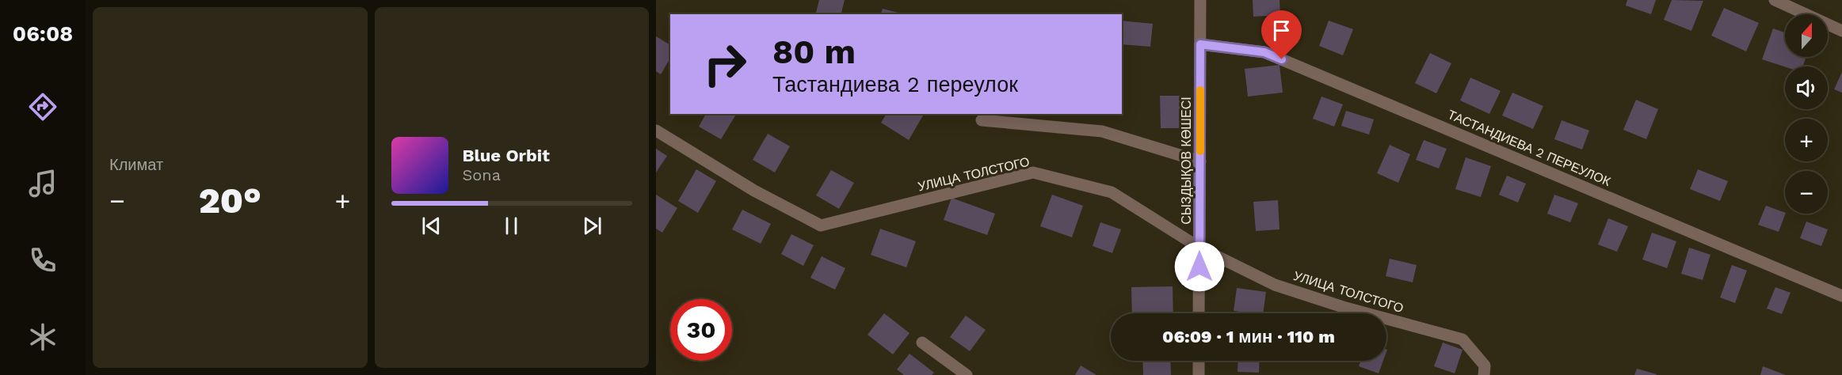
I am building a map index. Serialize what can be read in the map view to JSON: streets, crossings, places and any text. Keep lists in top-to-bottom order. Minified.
{"streets":{"street":["ТАСТАНДИЕВА 2 ПЕРЕУЛОК","СЫЗДЫҚОВ КӨШЕСІ","УЛИЦА ТОЛСТОГО"]},"crossings":[["ТАСТАНДИЕВА 2 ПЕРЕУЛОК","СЫЗДЫҚОВ КӨШЕСІ"],["СЫЗДЫҚОВ КӨШЕСІ","УЛИЦА ТОЛСТОГО"]],"north":"top","page":{"tabs":"06:08","tile":"Климат","map_buttons":["+","−"],"turn":["80 m","Тастандиева 2 переулок"],"song":["Blue Orbit","Sona"],"heat":["−","20°","+"],"limit":"30","trip":"06:09 · 1 мин · 110 m"}}
